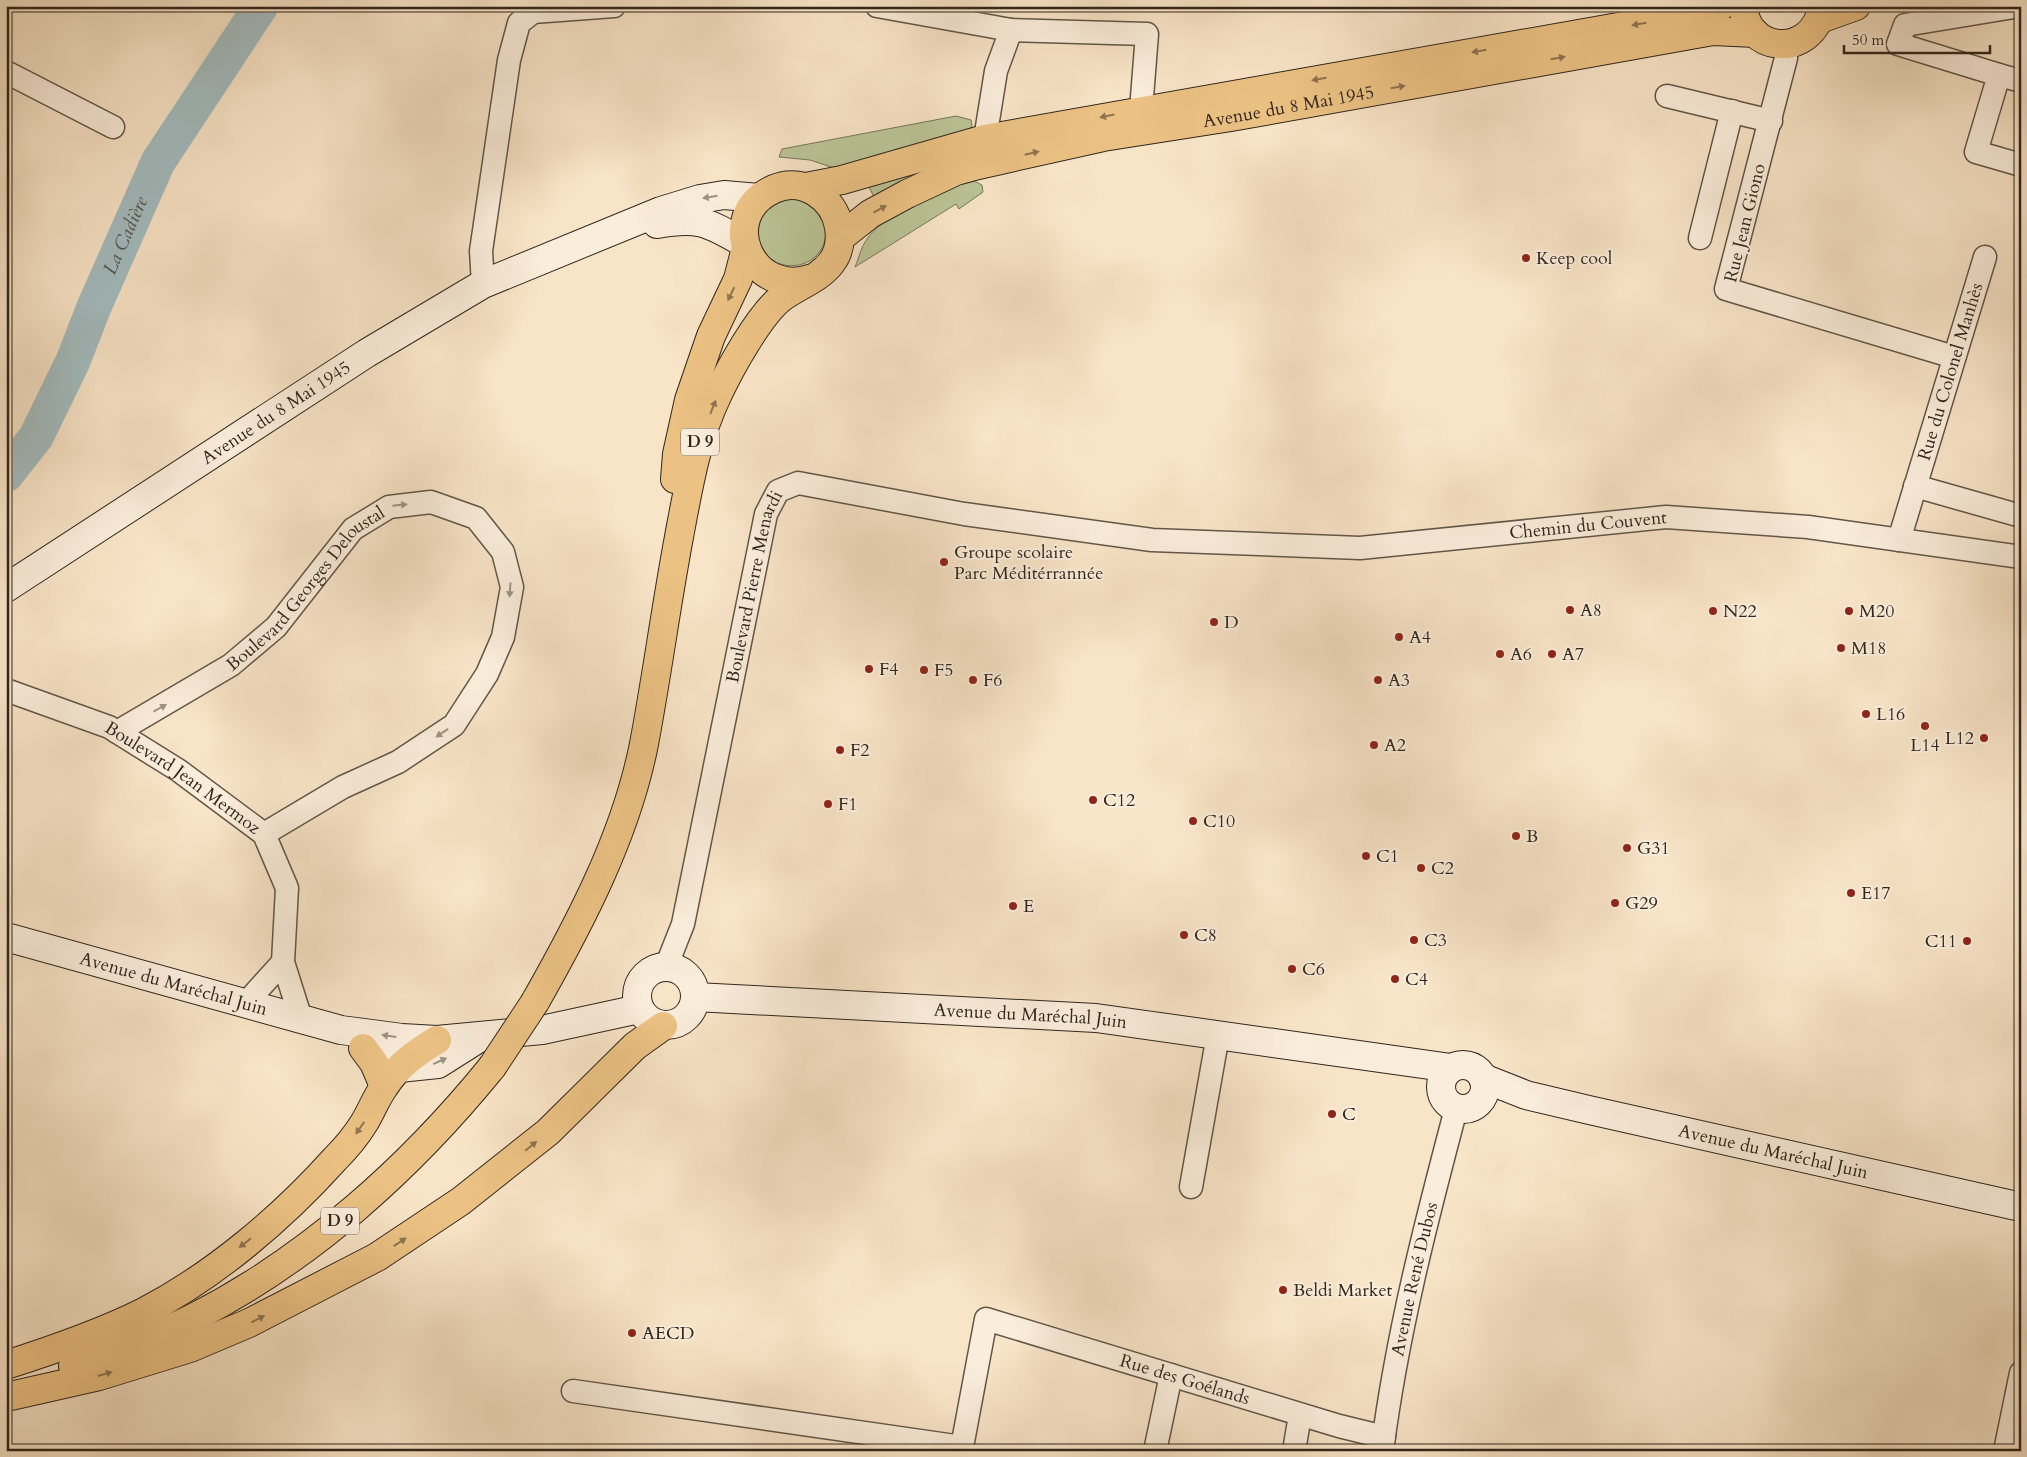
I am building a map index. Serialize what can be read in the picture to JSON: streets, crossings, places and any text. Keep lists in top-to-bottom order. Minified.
{"streets":{"main road":["Avenue du 8 Mai 1945","D 9","Avenue du Maréchal Juin"],"street":["Rue Jean Giono","Rue du Colonel Manhès","Chemin du Couvent","Boulevard Georges Deloustal","Boulevard Pierre Menardi","Boulevard Jean Mermoz","Avenue René Dubos","Rue des Goélands"]},"crossings":[["Avenue du 8 Mai 1945","D 9"],["Rue Jean Giono","Rue du Colonel Manhès"],["Rue du Colonel Manhès","Chemin du Couvent"],["Chemin du Couvent","Boulevard Pierre Menardi"],["Boulevard Georges Deloustal","Boulevard Jean Mermoz"],["Boulevard Pierre Menardi","Avenue du Maréchal Juin"],["Avenue du Maréchal Juin","Avenue René Dubos"],["Avenue René Dubos","Rue des Goélands"]],"water":["La Cadière"],"places":["Keep cool","Groupe scolaire Parc Méditérrannée","A8","N22","M20","D","A4","M18","A6","A7","F4","F5","F6","A3","L16","L14","L12","A2","F2","C12","F1","C10","B","G31","C1","C2","E17","G29","E","C8","C3","C11","C6","C4","C","Beldi Market","AECD"],"scale_bar":"50 m"}
